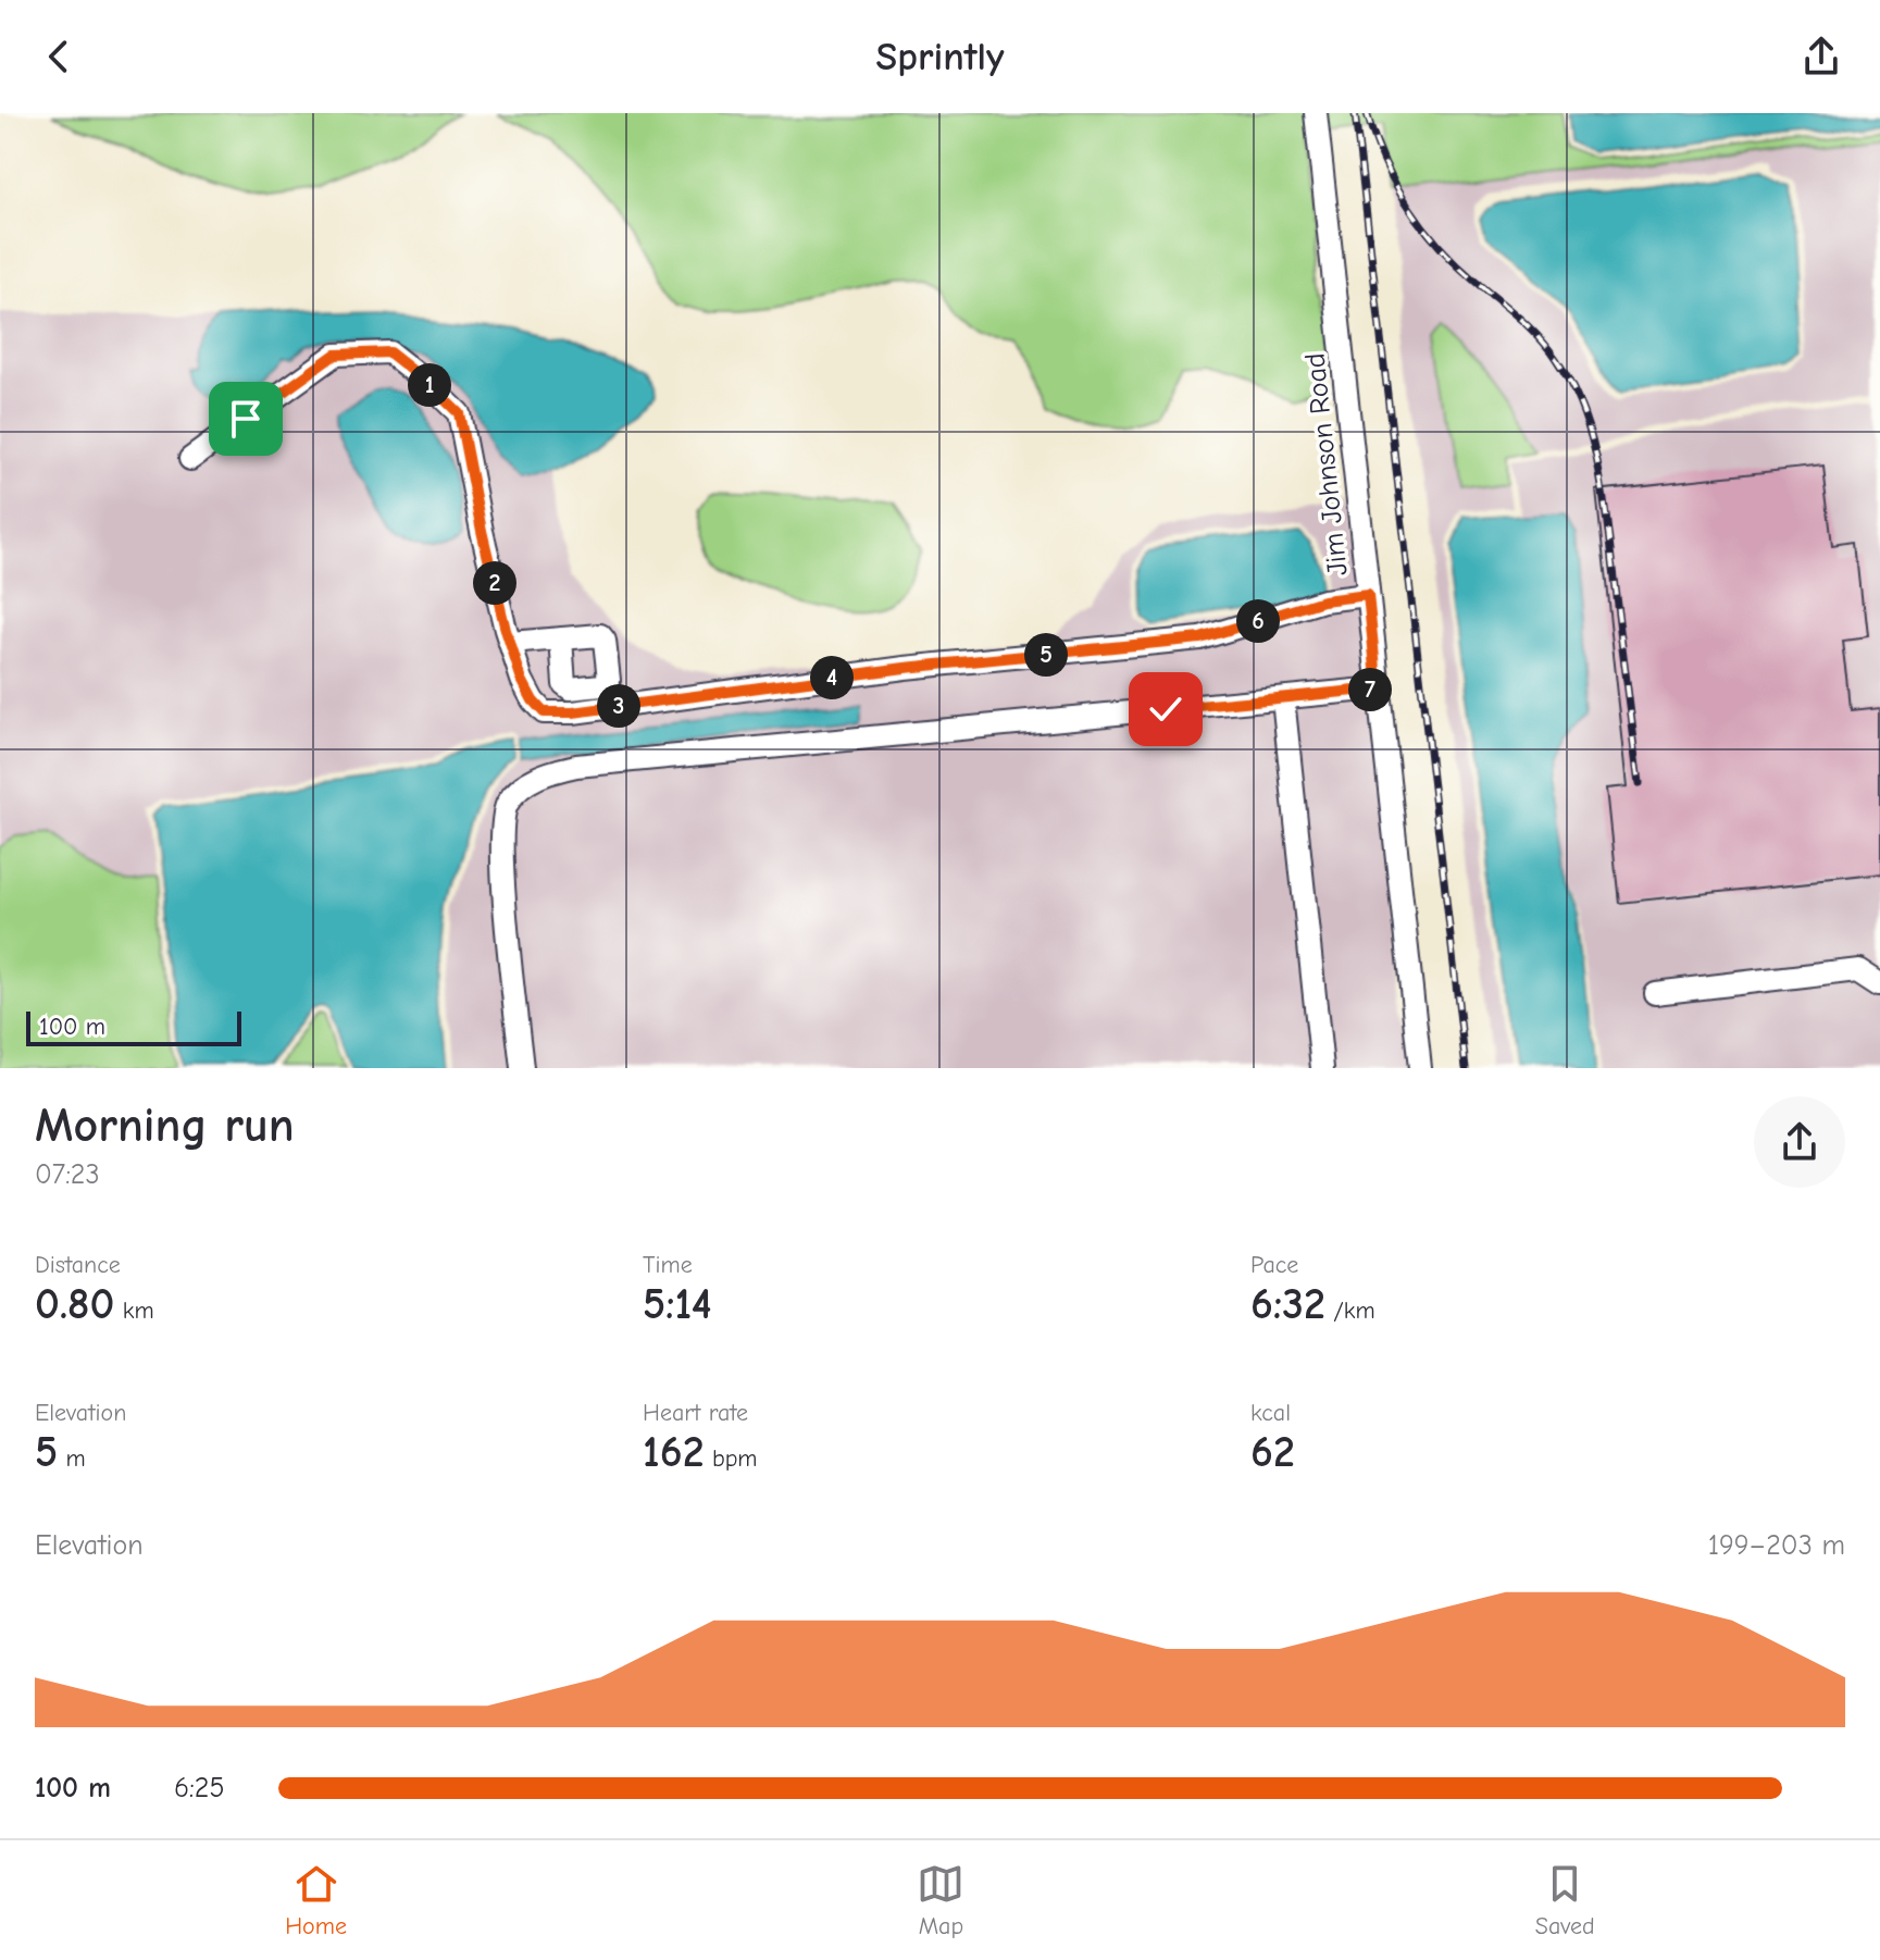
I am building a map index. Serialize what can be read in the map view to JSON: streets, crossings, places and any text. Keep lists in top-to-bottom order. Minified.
{"streets":{"street":["Jim Johnson Road"]},"scale_bar":"100 m","page":{"header":"Sprintly","pins":["1","2","6","5","4","7","3"],"scale":"100 m","heading":["Morning run","07:23"],"stats":[["Distance","0.80 km"],["Time","5:14"],["Pace","6:32 /km"],["Elevation","5 m"],["Heart rate","162 bpm"],["kcal","62"]],"chart":["Elevation","199–203 m"],"list":[{"name":"100 m","note":"6:25"}],"tabs":["Home","Map","Saved"]}}
